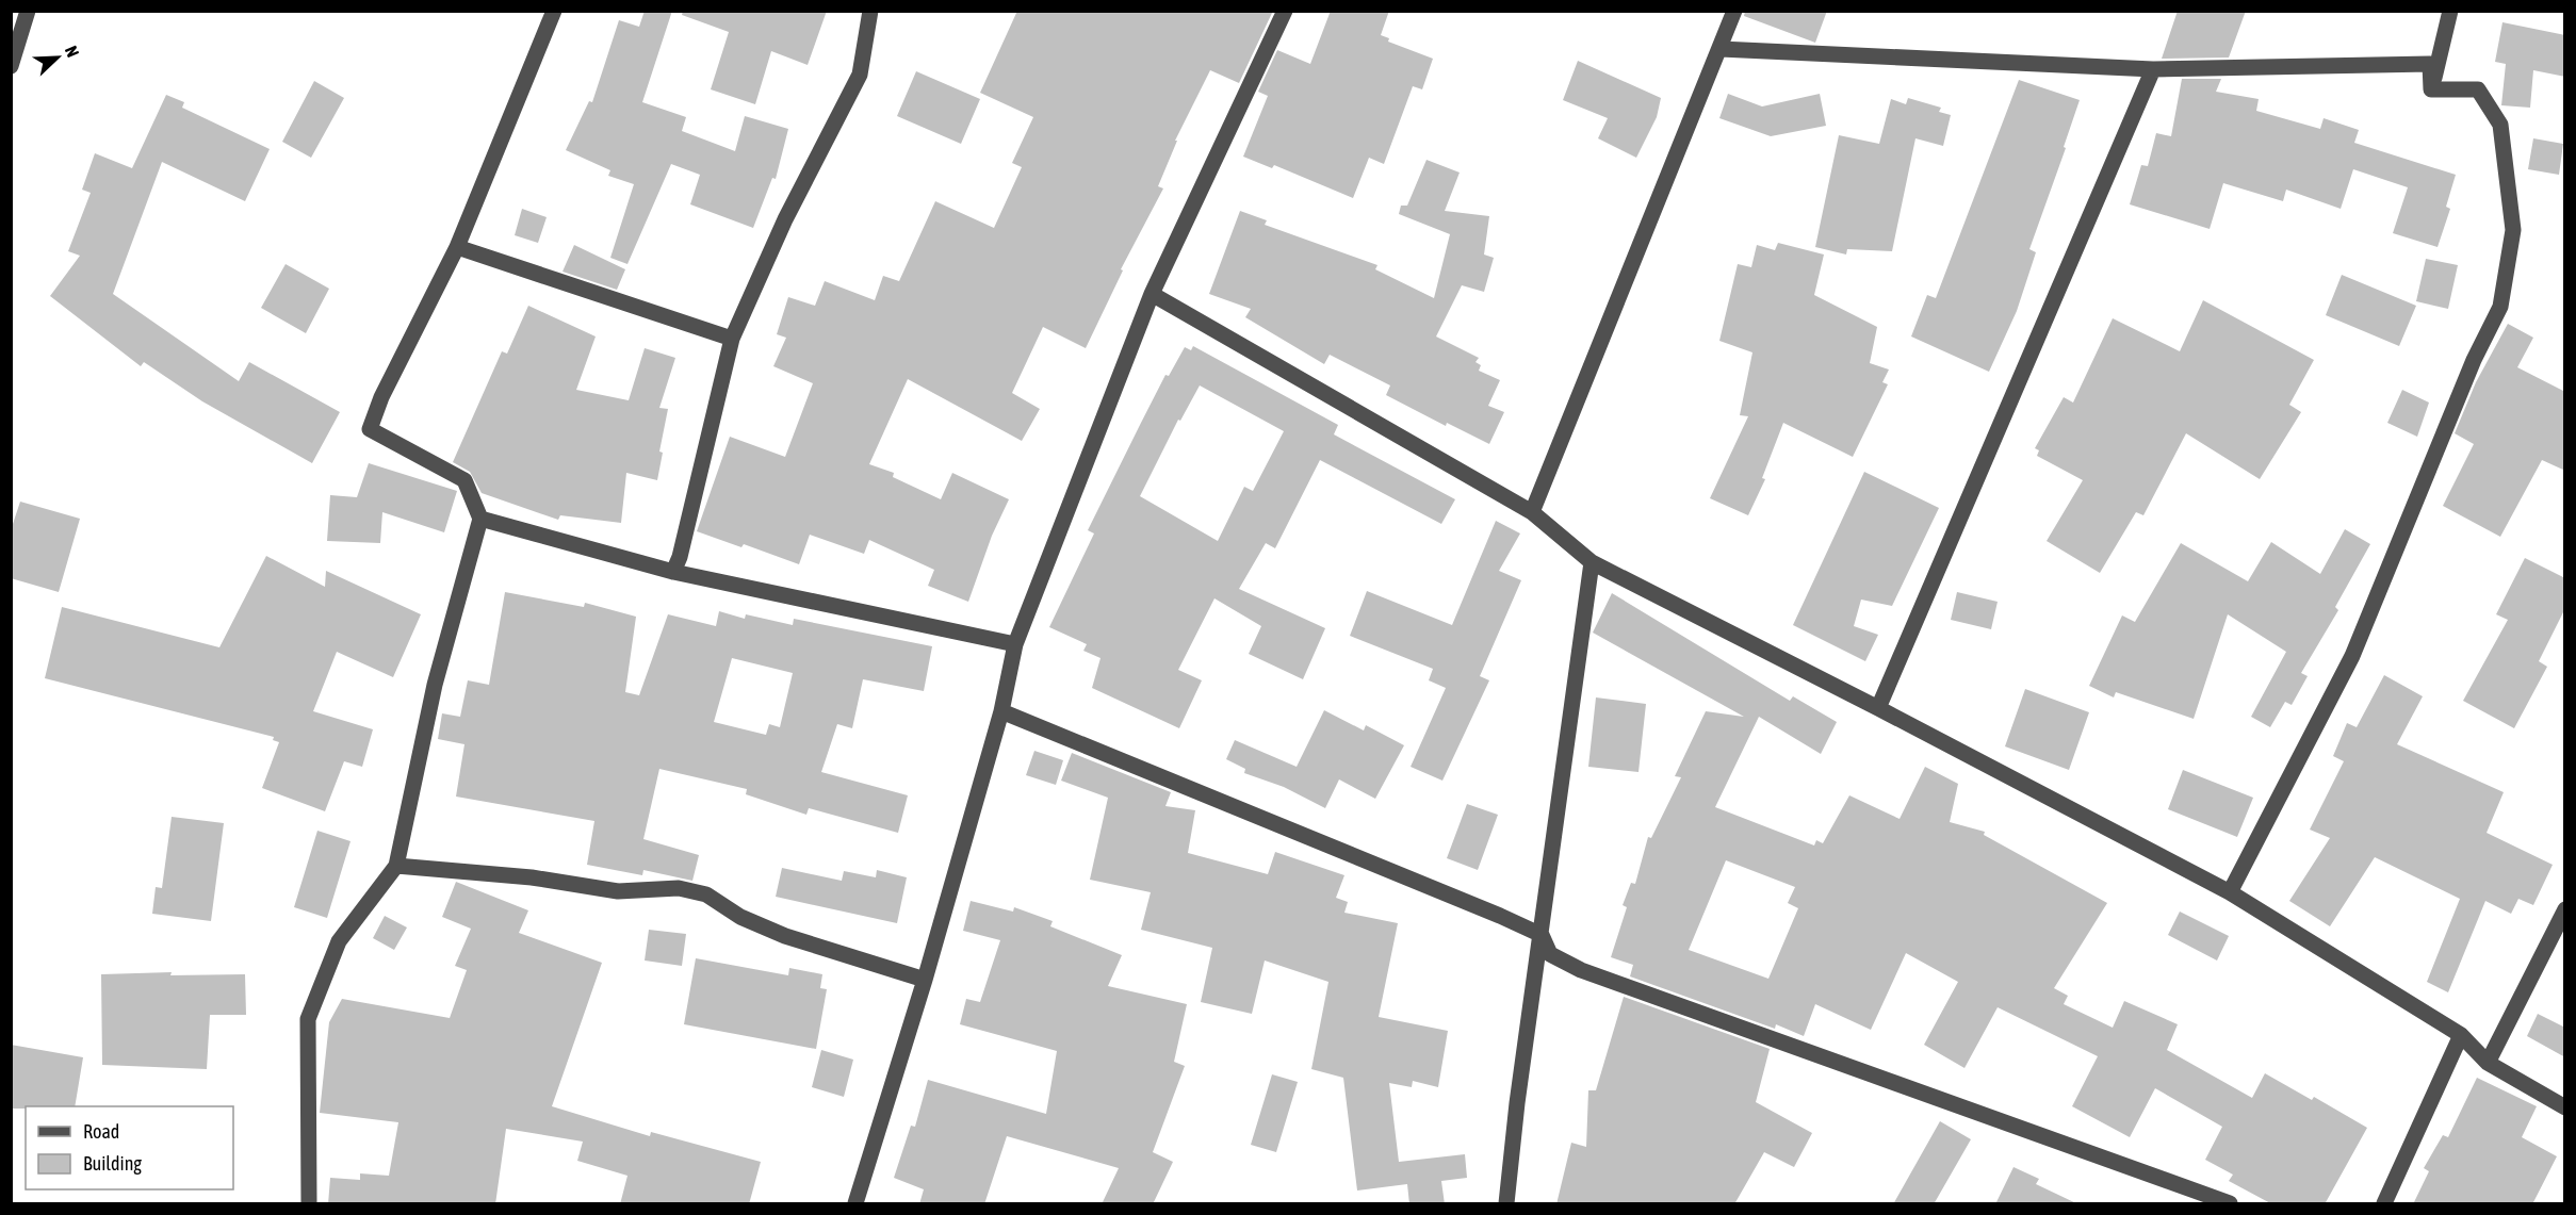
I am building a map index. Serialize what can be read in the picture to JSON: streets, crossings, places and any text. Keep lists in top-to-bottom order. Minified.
{"legend":["Road","Building"],"north":"top right"}
